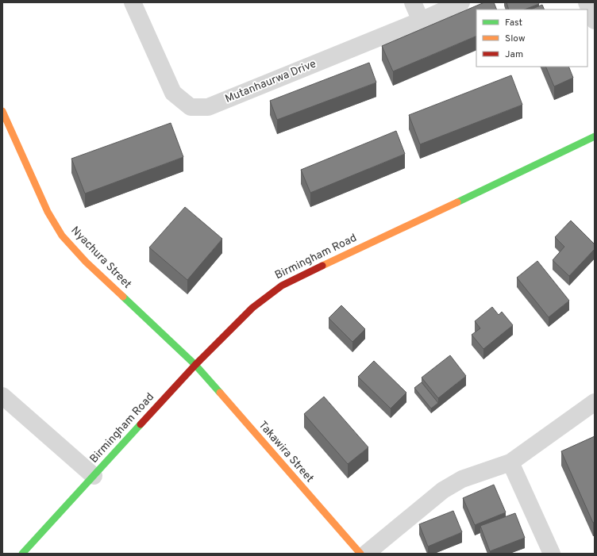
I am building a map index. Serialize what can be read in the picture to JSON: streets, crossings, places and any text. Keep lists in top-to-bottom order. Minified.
{"streets":{"street":["Mutanhaurwa Drive","Birmingham Road","Nyachura Street","Takawira Street"]},"crossings":[["Birmingham Road","Nyachura Street"],["Birmingham Road","Takawira Street"],["Nyachura Street","Takawira Street"]],"legend":["Fast","Slow","Jam"]}
